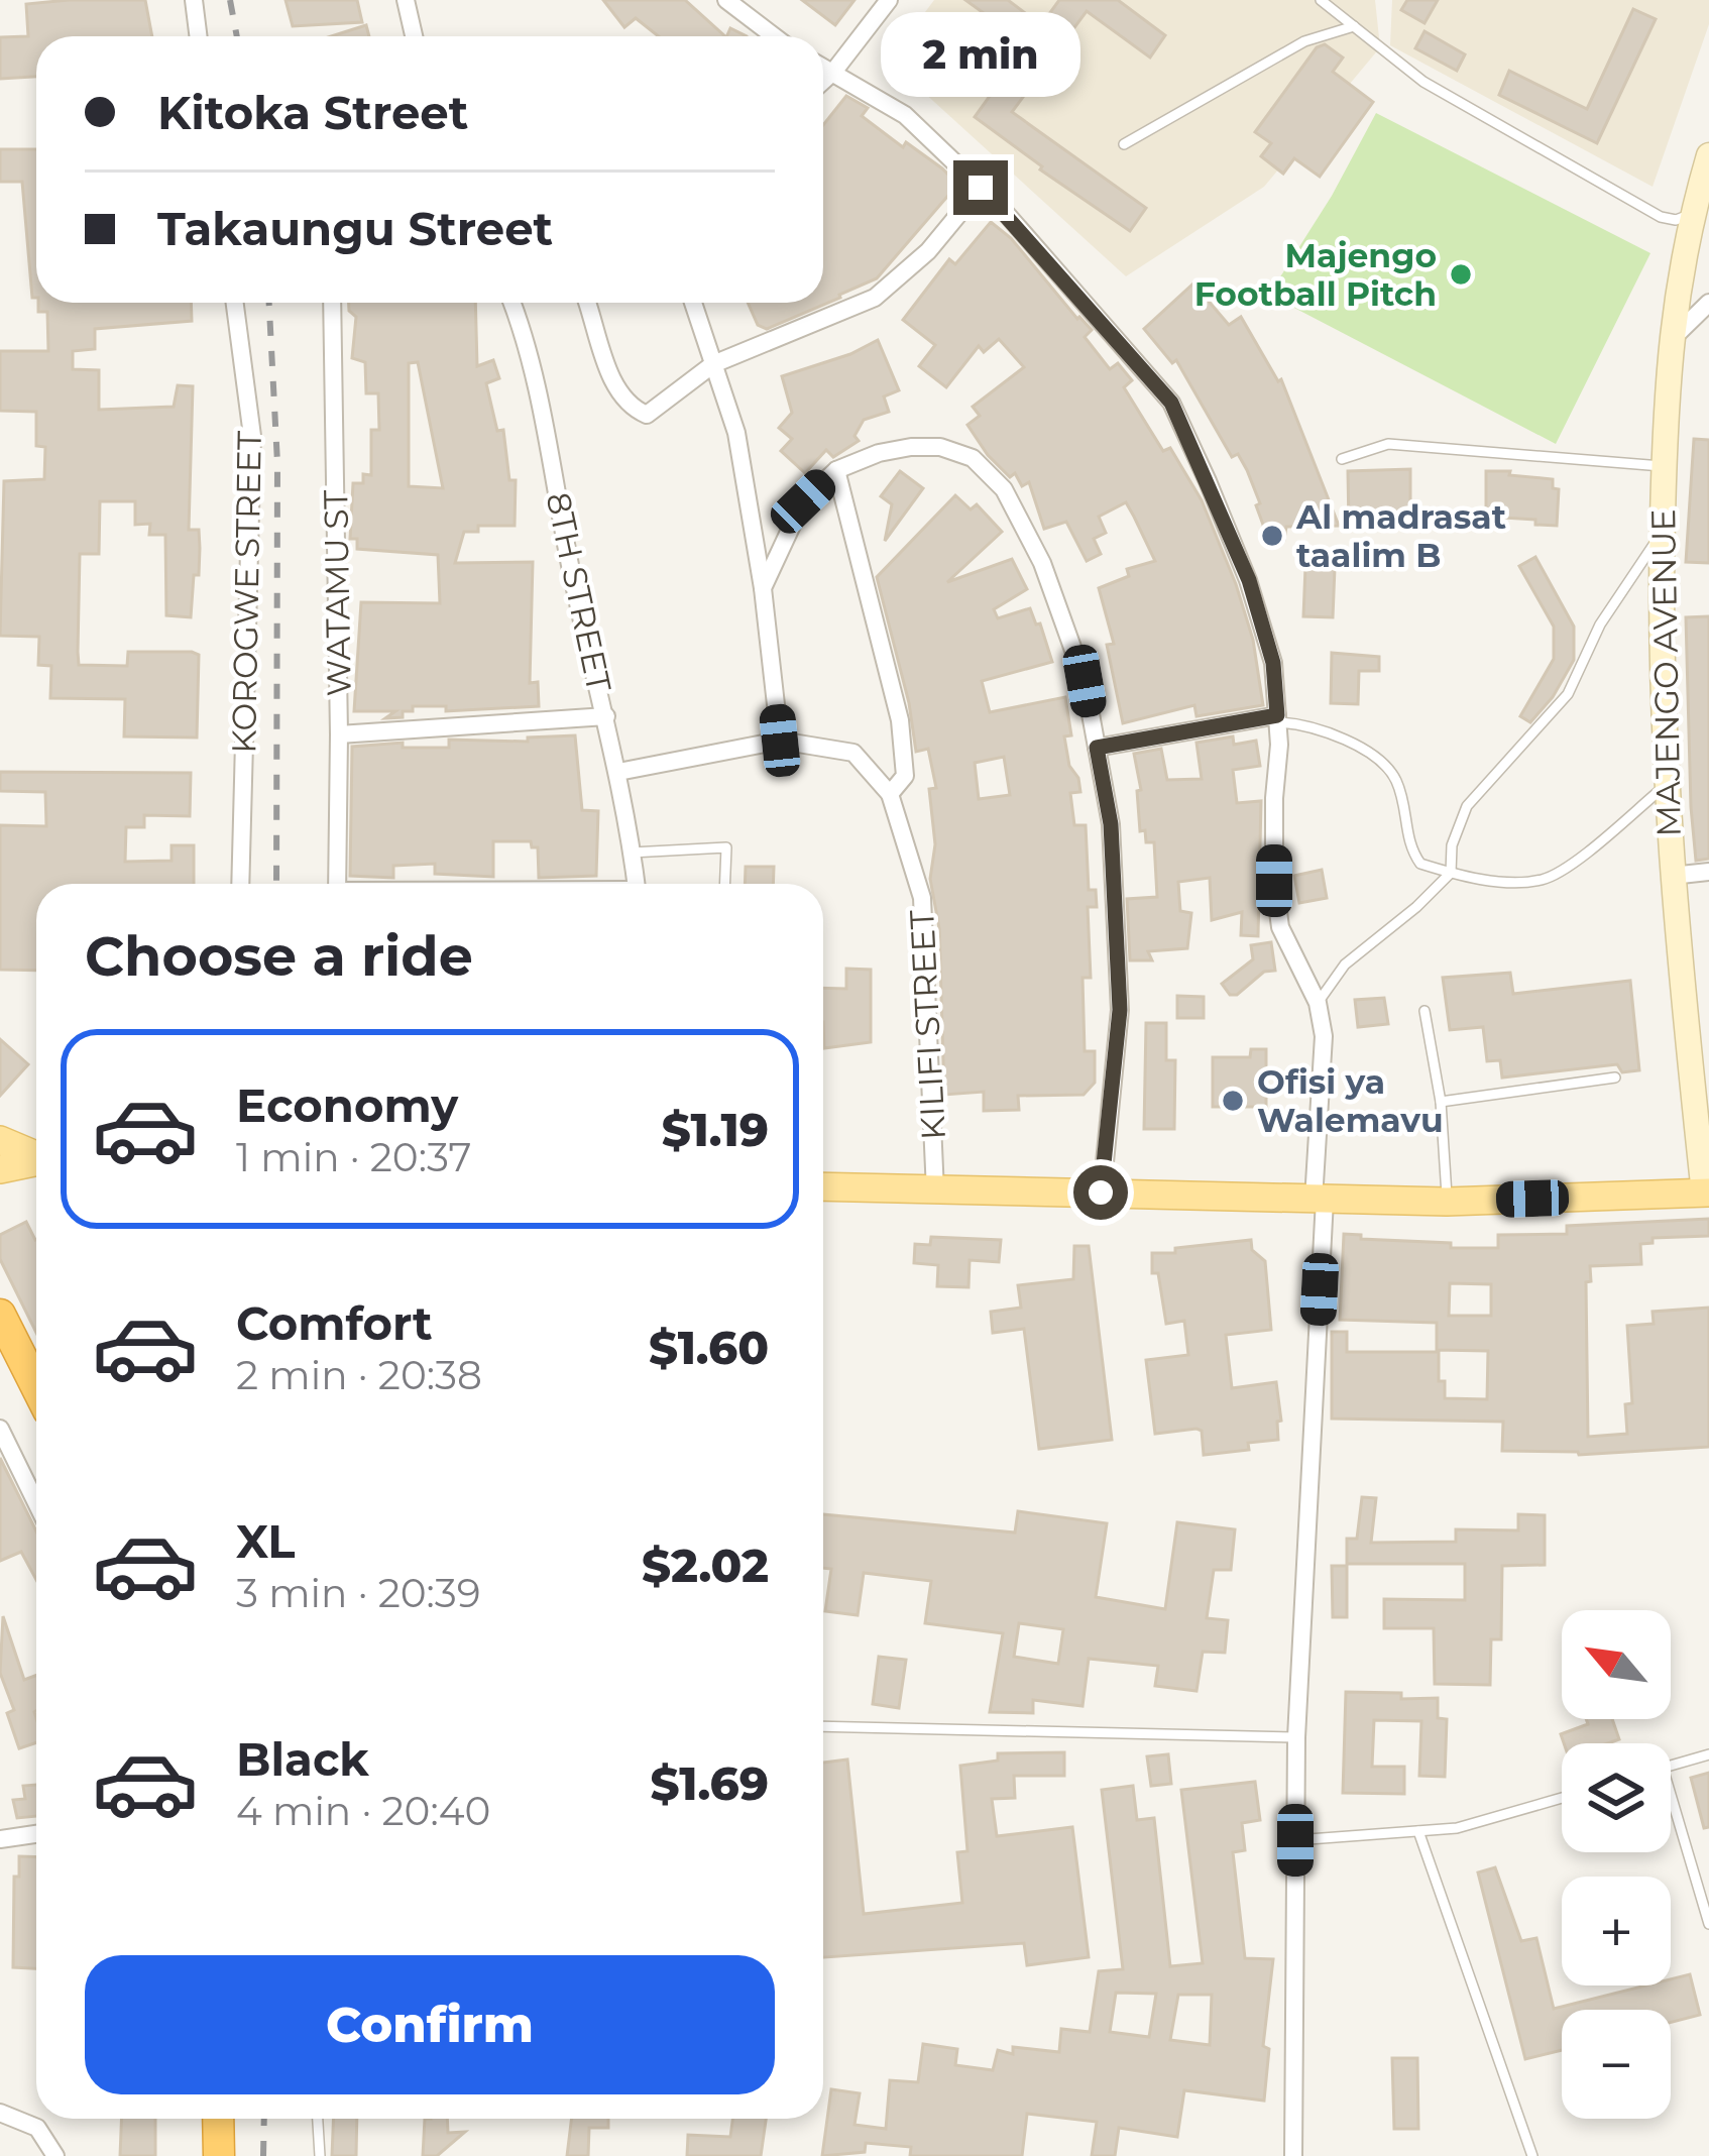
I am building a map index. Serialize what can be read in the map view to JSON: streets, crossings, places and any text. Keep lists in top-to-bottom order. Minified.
{"streets":{"street":["KOROGWE STREET","8TH STREET","WATAMU ST","MAJENGO AVENUE","KILIFI STREET"]},"crossings":[["8TH STREET","KILIFI STREET"]],"places":["Majengo Football Pitch","Al madrasat taalim B","Ofisi ya Walemavu"],"north":"top left","page":{"bubble":"2 min","banner":["Kitoka Street","Takaungu Street"],"heading":"Choose a ride","list":[{"name":"Economy","note":"1 min · 20:37","value":"$1.19"},{"name":"Comfort","note":"2 min · 20:38","value":"$1.60"},{"name":"XL","note":"3 min · 20:39","value":"$2.02"},{"name":"Black","note":"4 min · 20:40","value":"$1.69"}],"map_buttons":["+","−"],"buttons":"Confirm"}}
